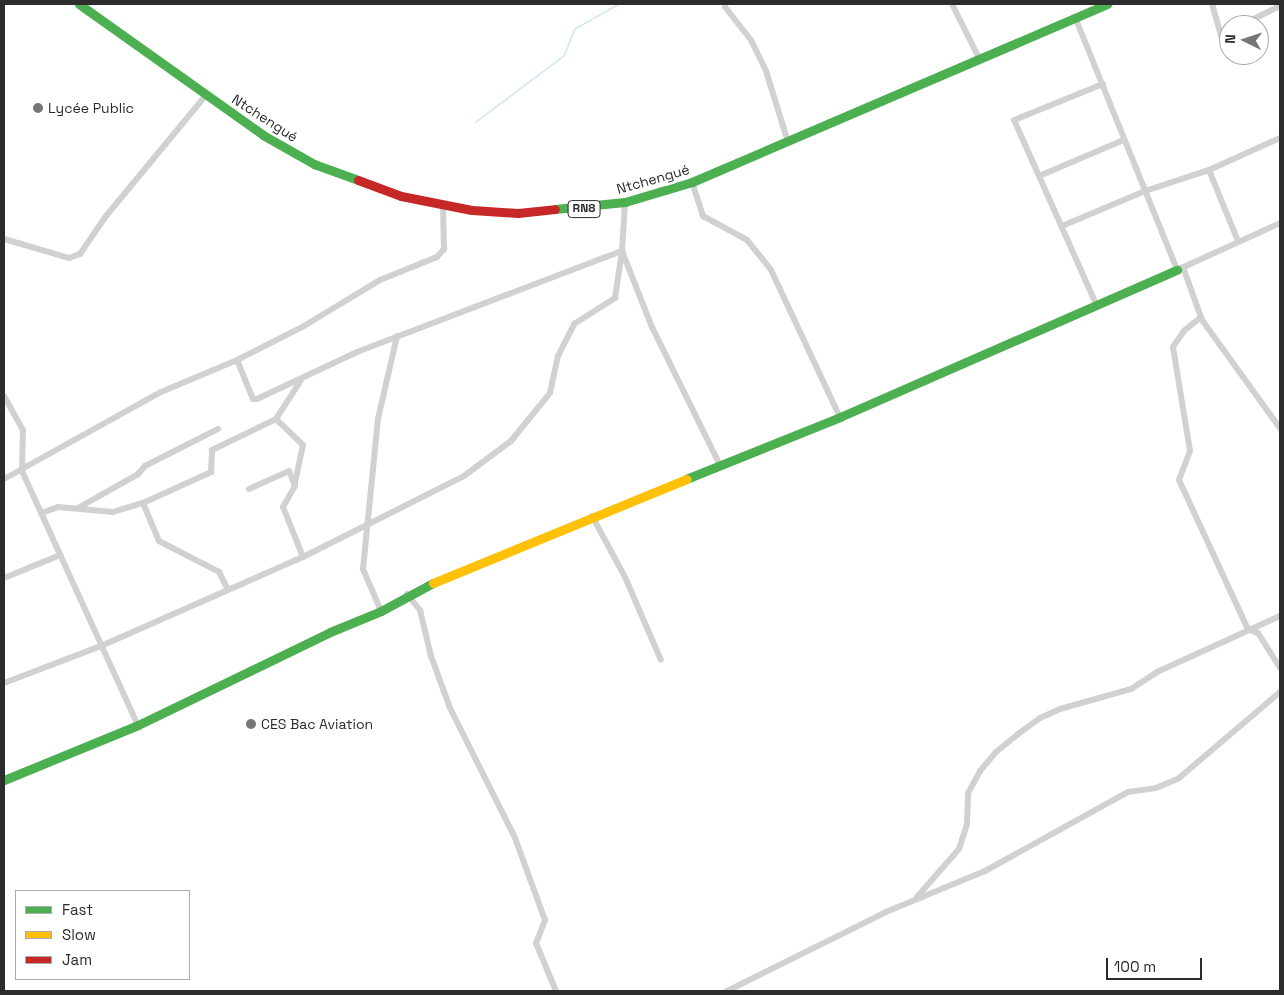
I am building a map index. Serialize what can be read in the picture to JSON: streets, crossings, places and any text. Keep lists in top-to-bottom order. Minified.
{"streets":{"street":["Ntchengué","RN8"]},"places":["Lycée Public","CES Bac Aviation"],"legend":["Fast","Slow","Jam"],"scale_bar":"100 m","north":"left"}
